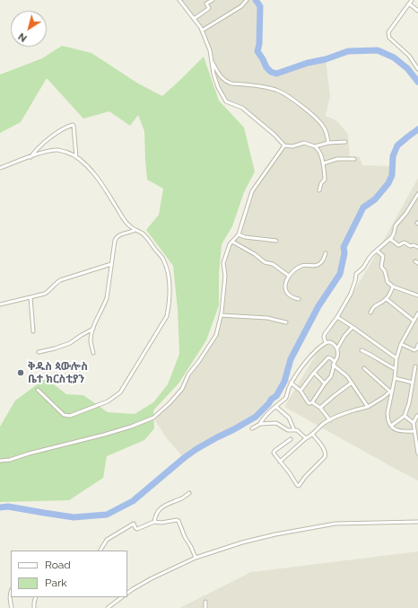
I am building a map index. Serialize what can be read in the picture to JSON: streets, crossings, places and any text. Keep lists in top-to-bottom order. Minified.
{"places":["ቅዱስ ጳውሎስ ቤተ ክርስቲያን"],"legend":["Road","Park"],"north":"bottom left"}
